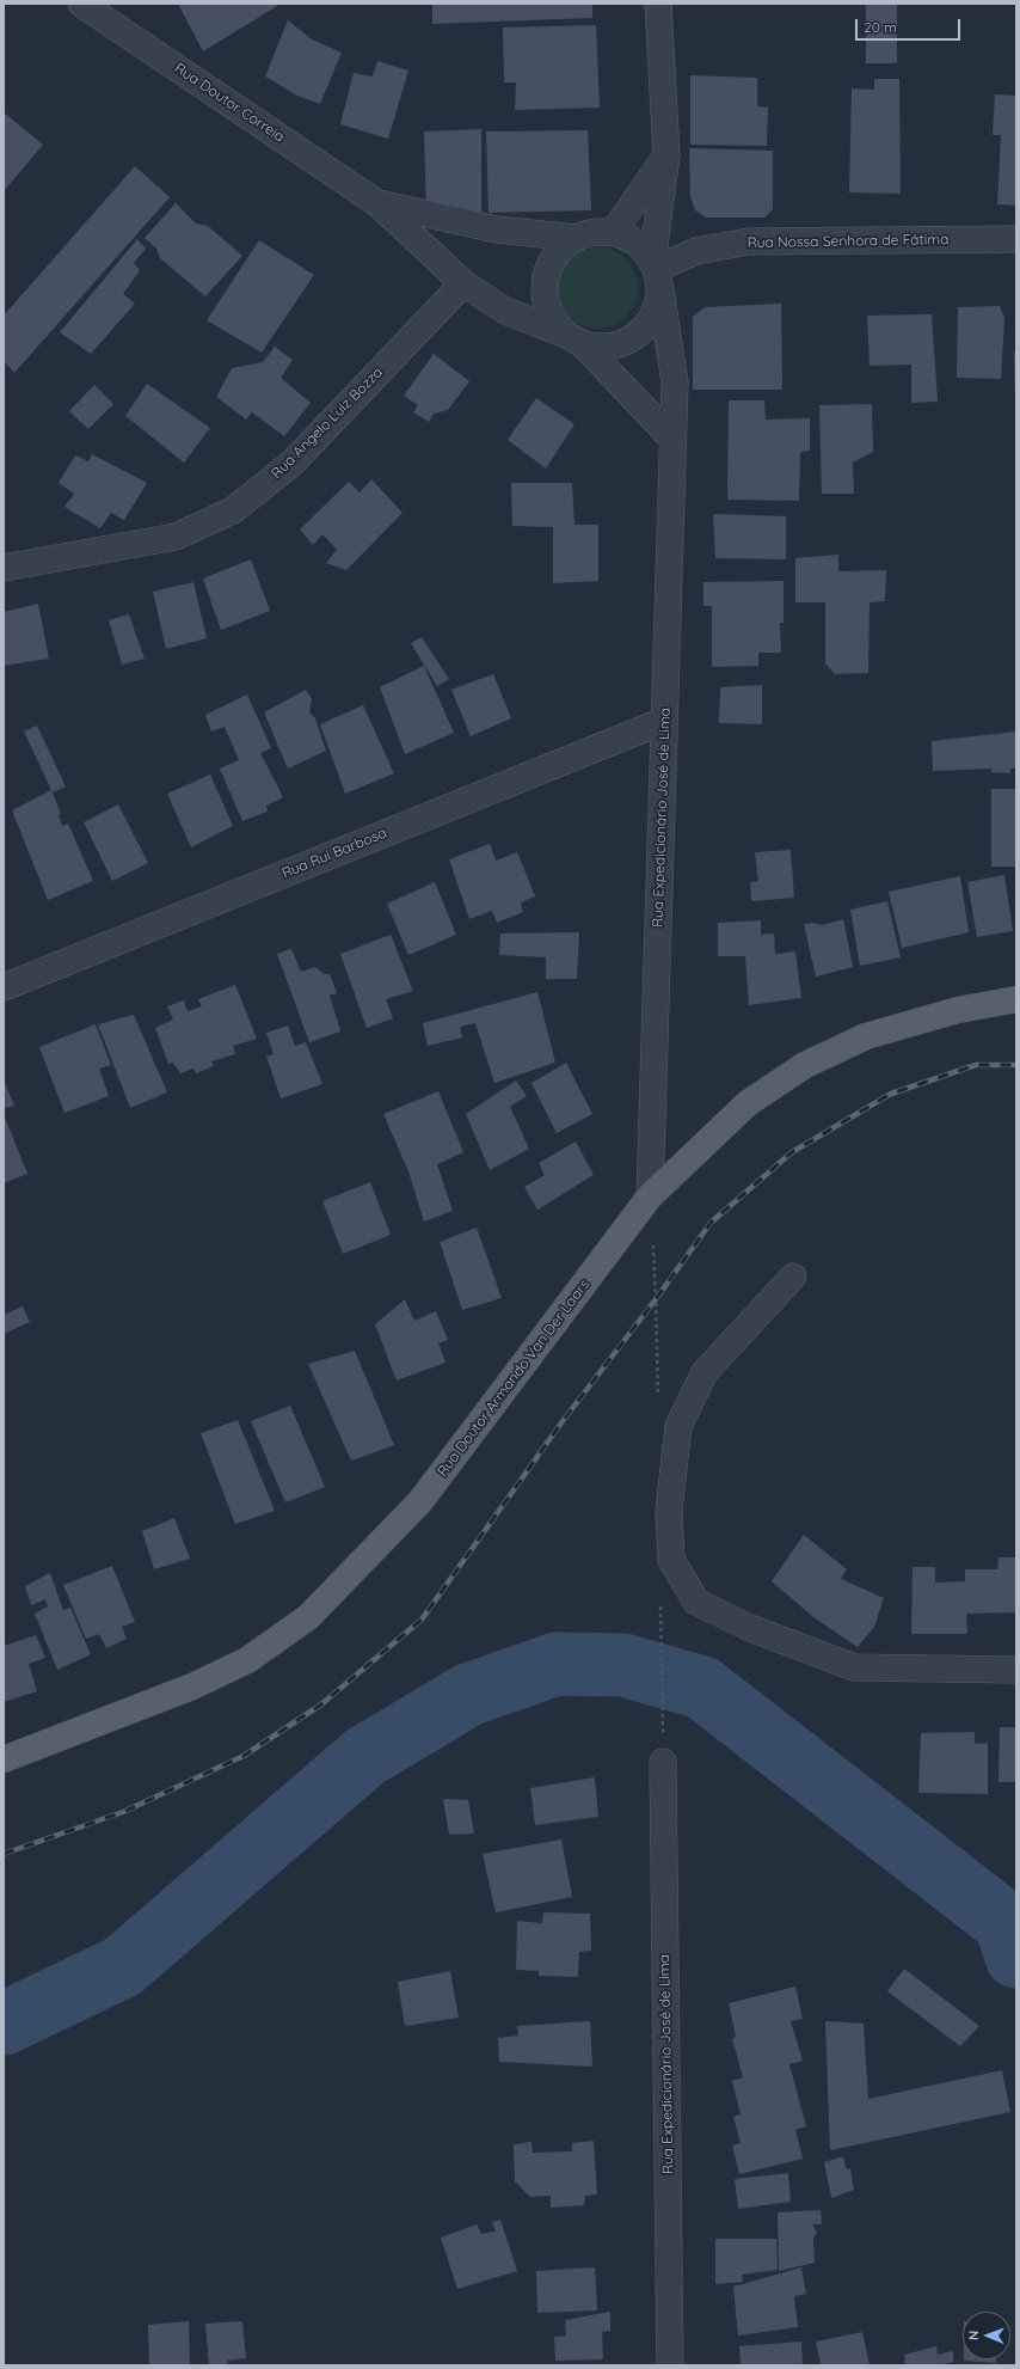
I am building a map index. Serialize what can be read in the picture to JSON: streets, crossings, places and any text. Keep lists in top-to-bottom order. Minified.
{"streets":{"main road":["Rua Doutor Armando Van Der Laars"],"street":["Rua Doutor Correia","Rua Nossa Senhora de Fátima","Rua Angelo Luiz Bozza","Rua Expedicionário José de Lima","Rua Rui Barbosa"]},"crossings":[["Rua Doutor Correia","Rua Nossa Senhora de Fátima"],["Rua Doutor Correia","Rua Angelo Luiz Bozza"],["Rua Doutor Correia","Rua Expedicionário José de Lima"],["Rua Nossa Senhora de Fátima","Rua Expedicionário José de Lima"],["Rua Expedicionário José de Lima","Rua Rui Barbosa"],["Rua Expedicionário José de Lima","Rua Doutor Armando Van Der Laars"]],"scale_bar":"20 m","north":"left"}
